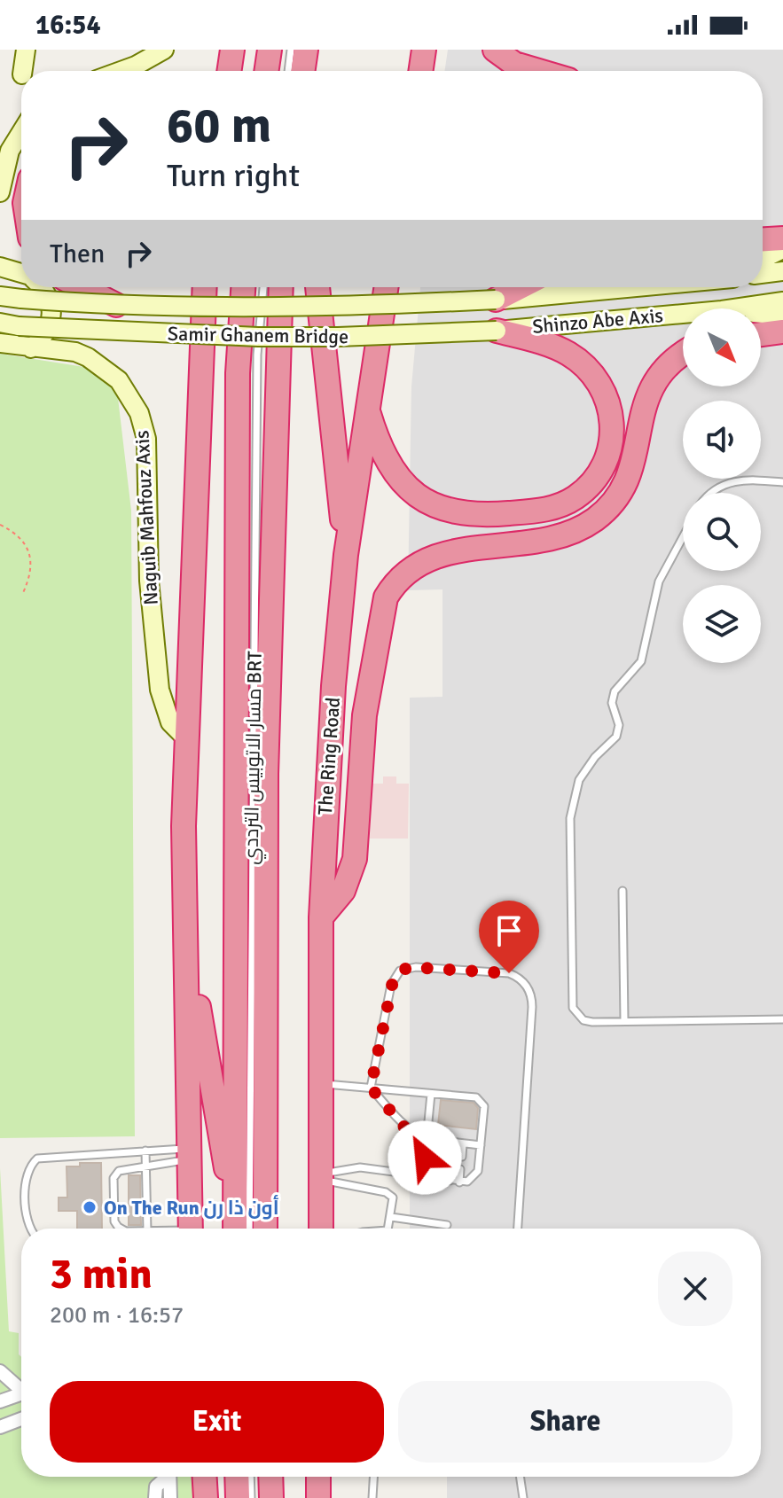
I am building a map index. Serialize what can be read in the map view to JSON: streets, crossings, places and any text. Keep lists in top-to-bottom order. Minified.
{"streets":{"highway":["The Ring Road"],"main road":["Shinzo Abe Axis","Samir Ghanem Bridge","Naguib Mahfouz Axis"],"lane":["مسار الاتوبيس الترددي BRT"]},"crossings":[["Shinzo Abe Axis","Samir Ghanem Bridge"]],"places":["On The Run أون ذا رن"],"north":"bottom right","page":{"status":"16:54","turn":["60 m","Turn right"],"then":"Then","heading":["3 min","200 m · 16:57"],"buttons":["Exit","Share"]}}
